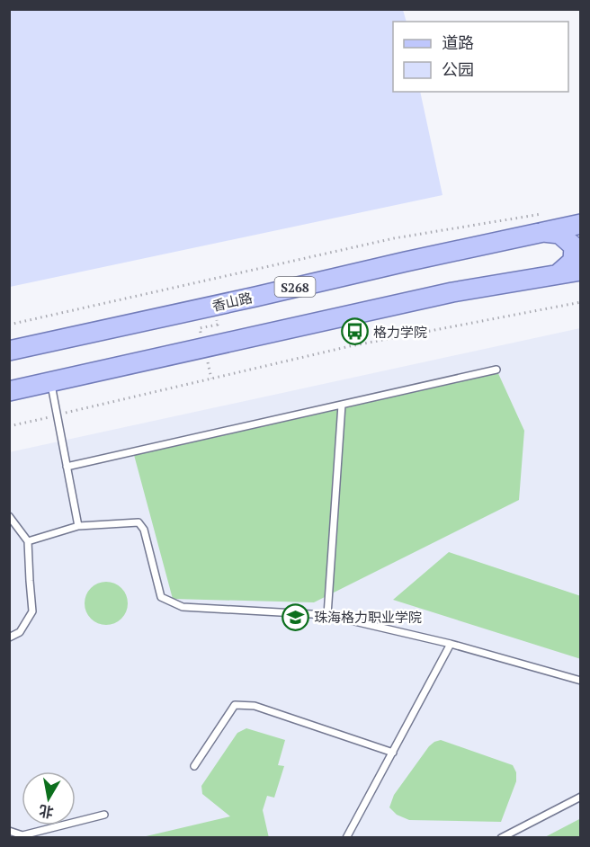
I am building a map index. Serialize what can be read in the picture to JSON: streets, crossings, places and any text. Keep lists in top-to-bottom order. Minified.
{"streets":{"main road":["S268","香山路"]},"places":{"bus stop":["格力学院"],"school or university":["珠海格力职业学院"]},"legend":["道路","公园"],"north":"bottom"}
